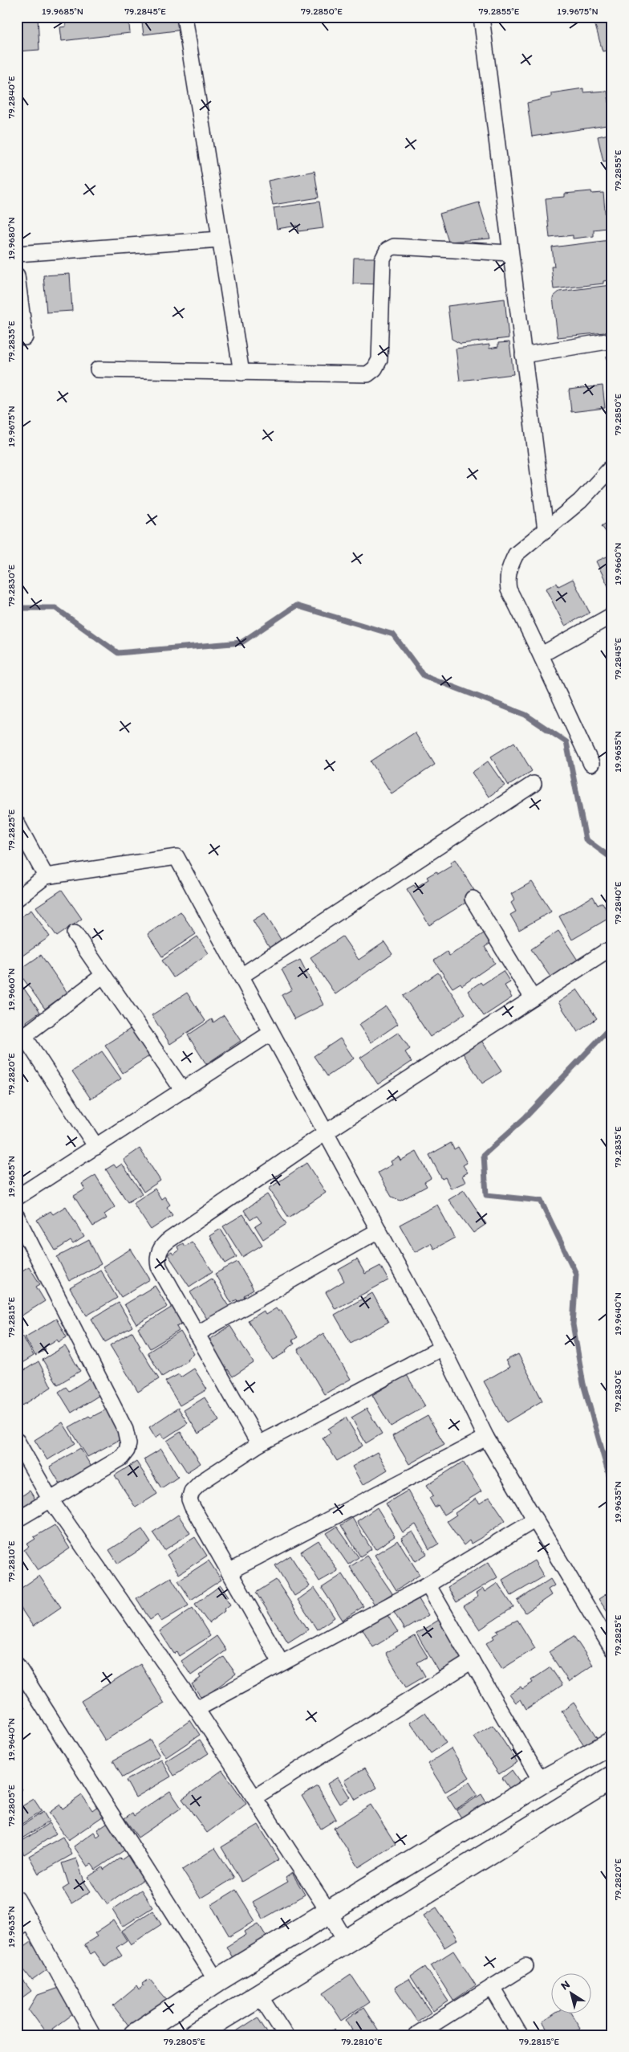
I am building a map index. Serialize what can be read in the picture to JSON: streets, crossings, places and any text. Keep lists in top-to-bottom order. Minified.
{"north":"top left","coordinates":["19.9685°N","79.2845°E","79.2850°E","79.2855°E","19.9675°N","79.2840°E","19.9680°N","79.2835°E","19.9660°N","79.2830°E","19.9655°N","79.2825°E","79.2820°E","19.9640°N","79.2815°E","19.9635°N","79.2810°E","79.2805°E"]}
